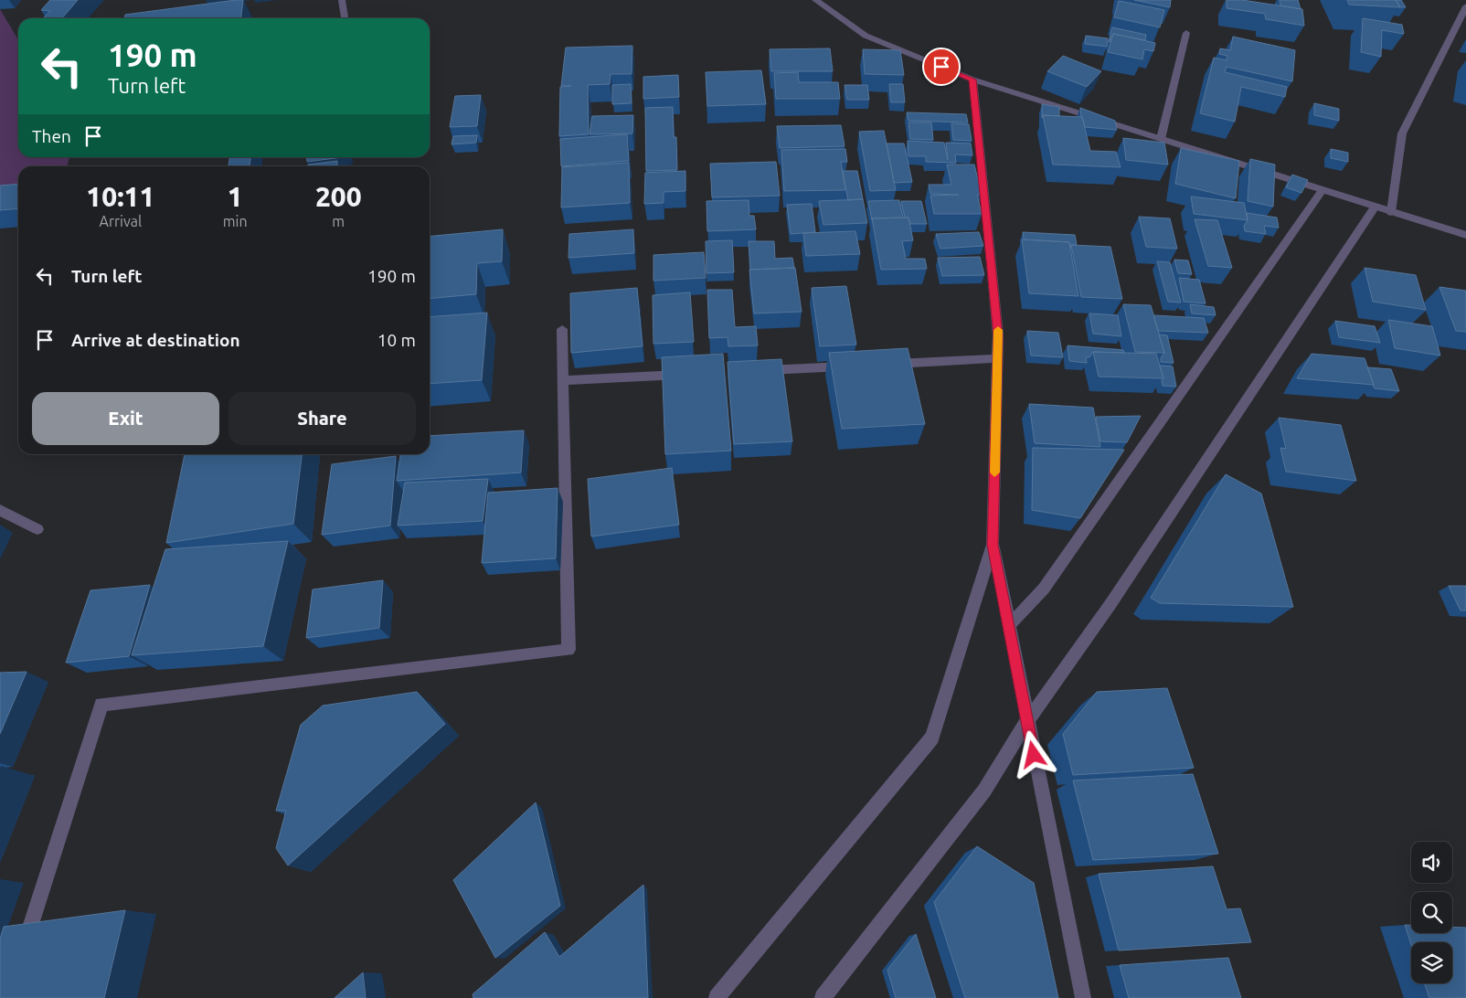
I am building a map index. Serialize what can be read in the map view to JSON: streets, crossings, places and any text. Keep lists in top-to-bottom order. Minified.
{"page":{"turn":["190 m","Turn left"],"then":"Then","eta":["10:11","Arrival","1","min","200","m"],"list":[{"name":"Turn left","value":"190 m"},{"name":"Arrive at destination","value":"10 m"}],"buttons":["Exit","Share"]}}
